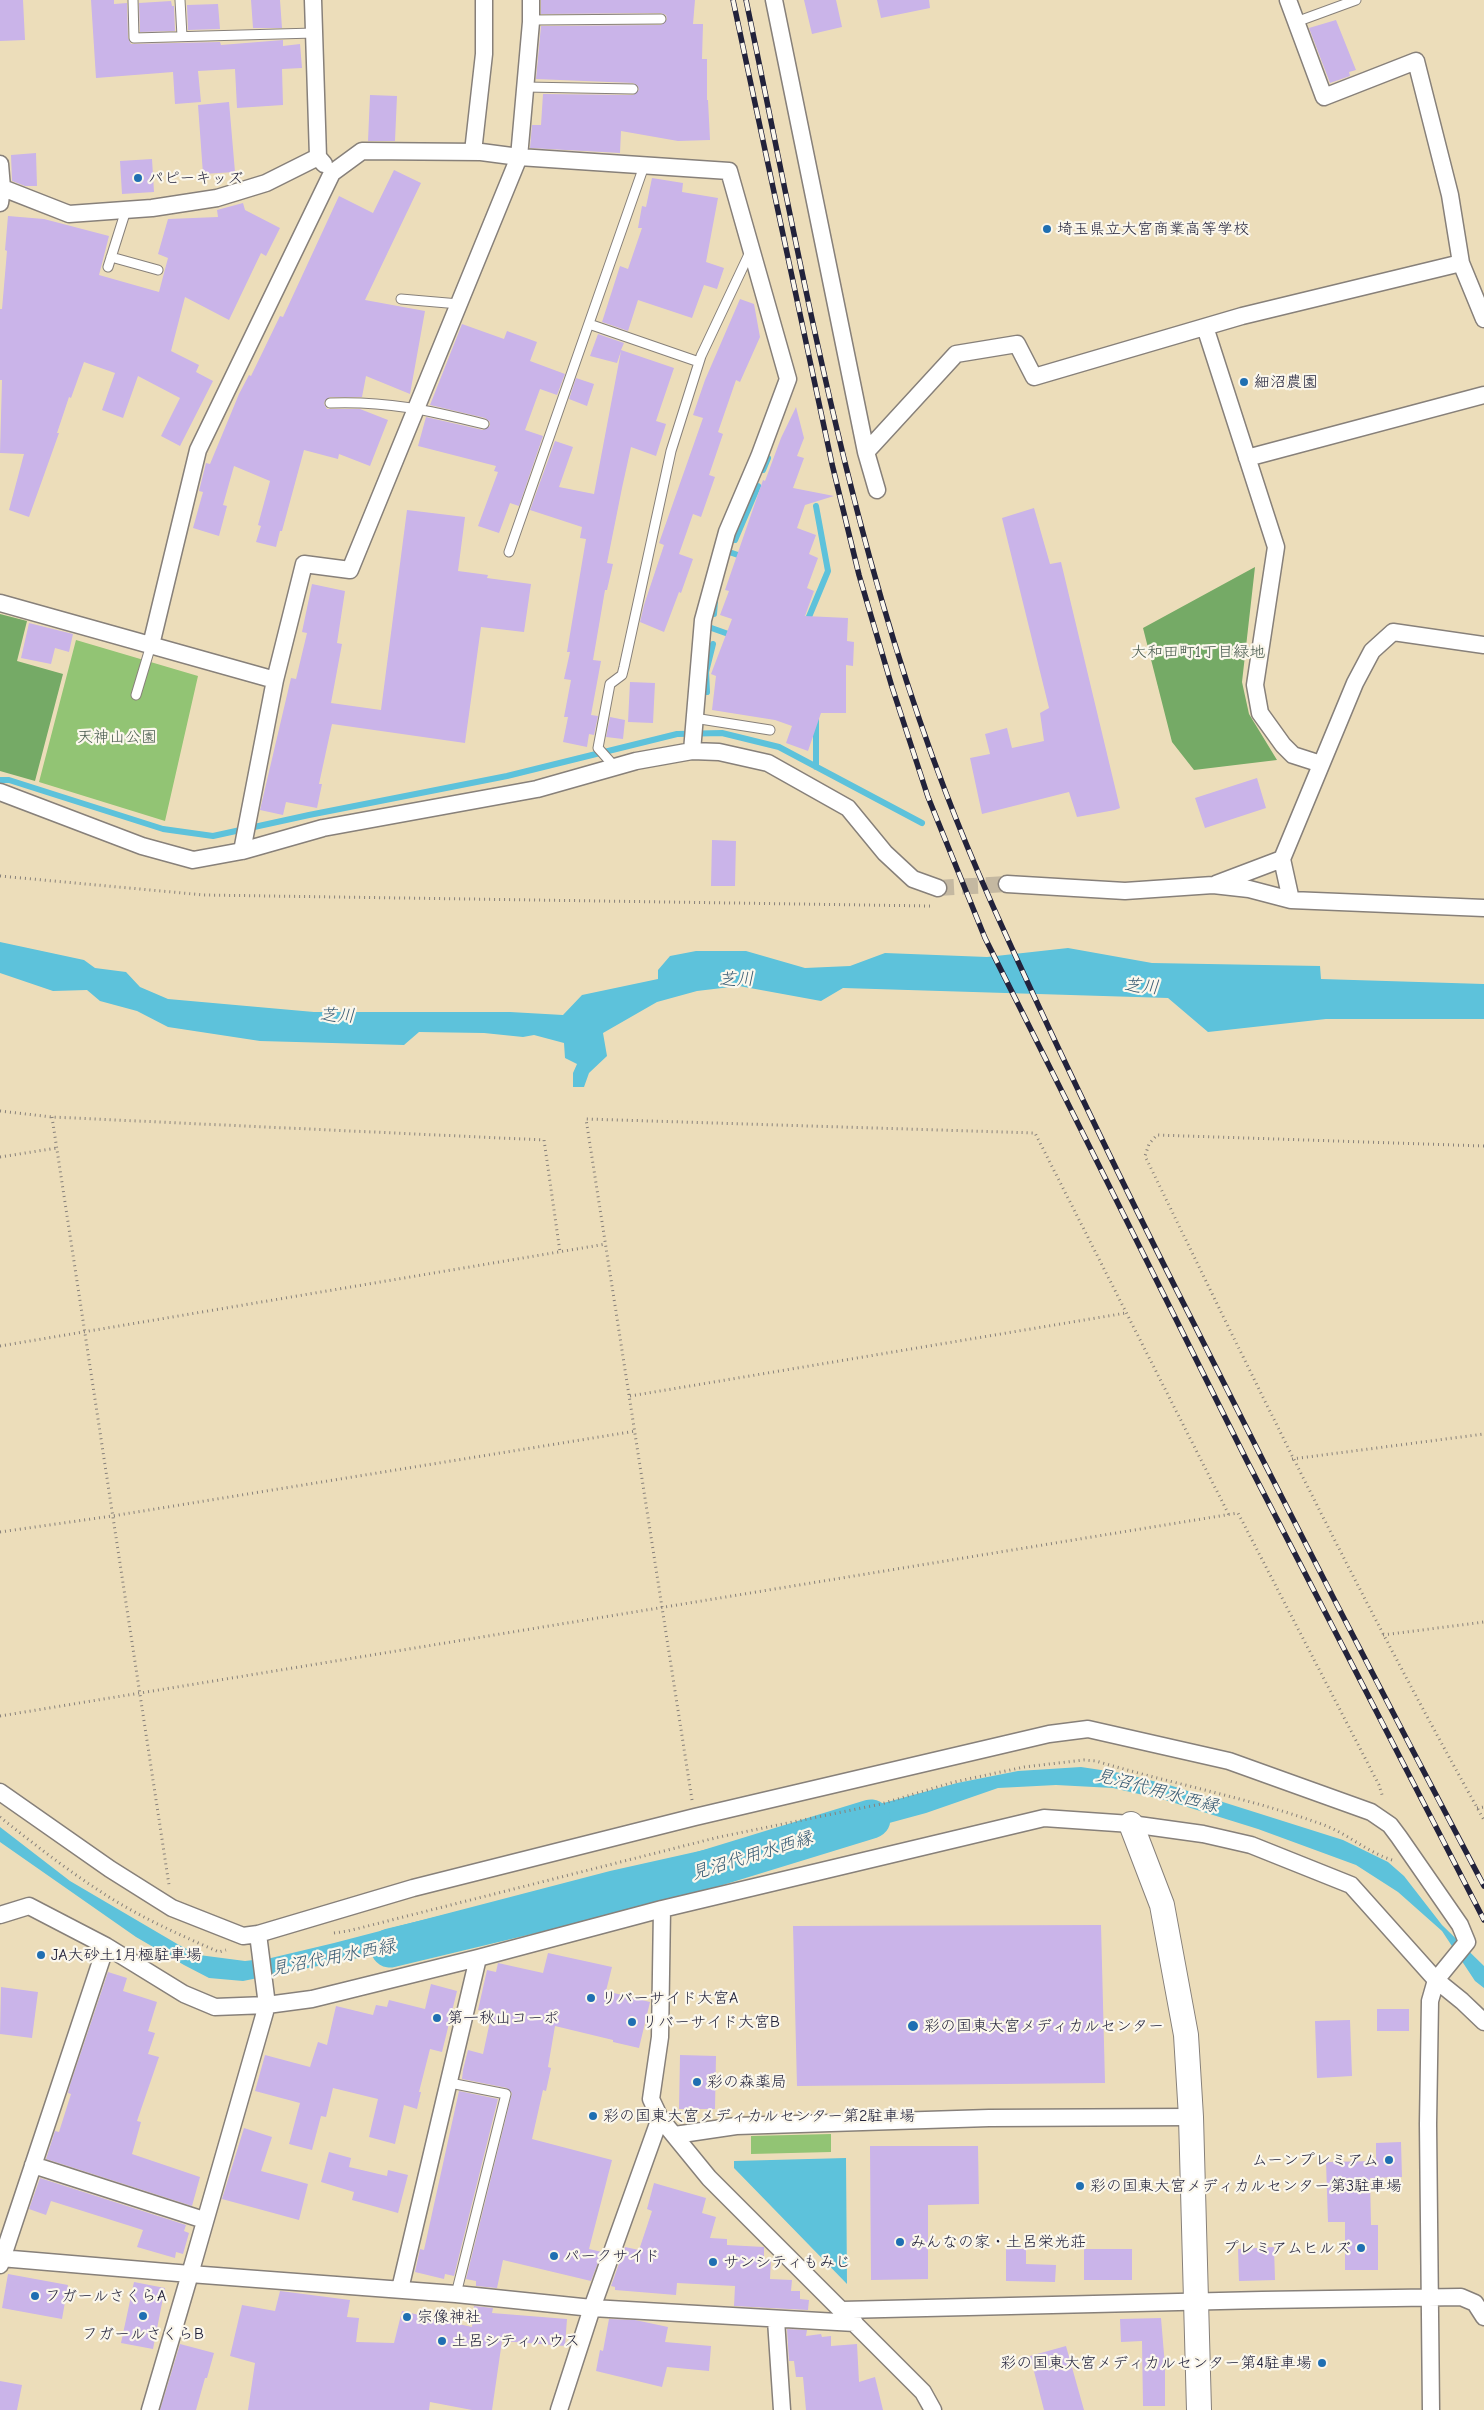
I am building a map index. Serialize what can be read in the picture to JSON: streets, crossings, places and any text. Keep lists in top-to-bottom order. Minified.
{"water":["芝川","見沼代用水西縁","見沼代用水西緑"],"parks":["大和田町1丁目緑地","天神山公園"],"places":["パピーキッズ","埼玉県立大宮商業高等学校","細沼農園","JA大砂土1月極駐車場","リバーサイド大宮A","第一秋山コーポ","リバーサイド大宮B","彩の国東大宮メディカルセンター","彩の森薬局","彩の国東大宮メディカルセンター第2駐車場","ムーンプレミアム","彩の国東大宮メディカルセンター第3駐車場","みんなの家・土呂栄光荘","プレミアムヒルズ","パークサイド","サンシティもみじ","フガールさくらA","フガールさくらB","宗像神社","土呂シティハウス","彩の国東大宮メディカルセンター第4駐車場"]}
